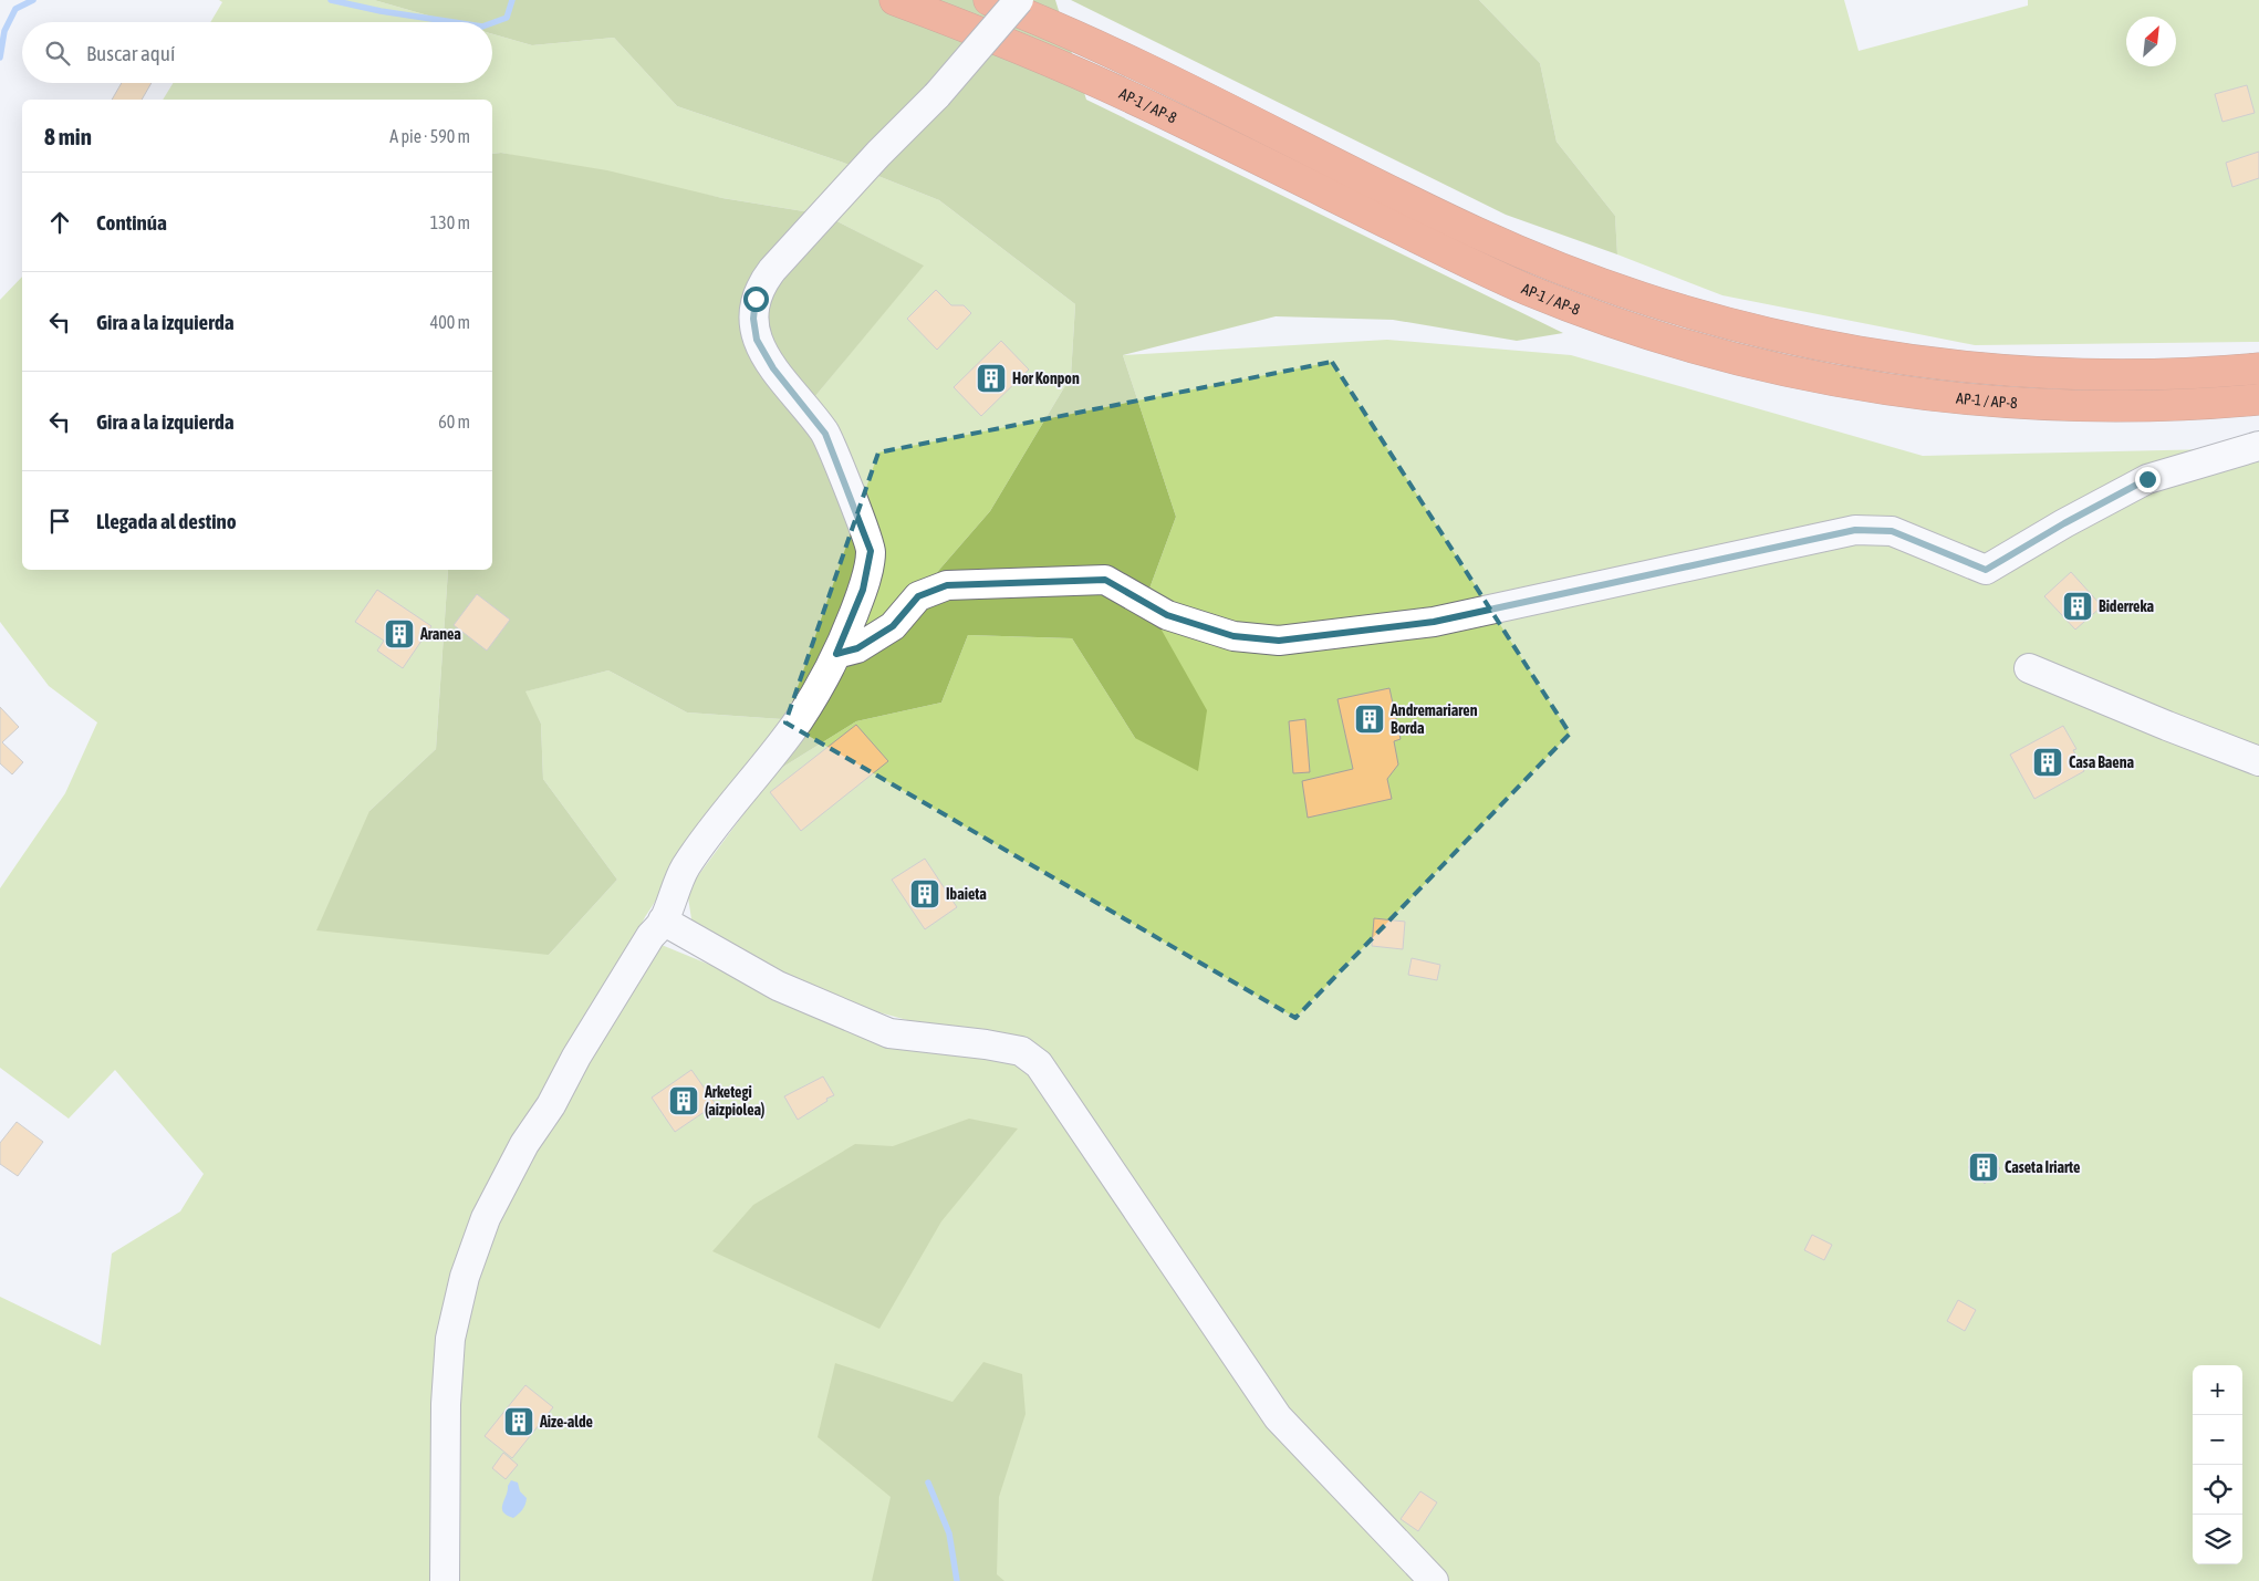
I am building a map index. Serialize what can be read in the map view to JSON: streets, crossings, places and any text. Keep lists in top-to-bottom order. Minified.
{"streets":{"highway":["AP-1 / AP-8"]},"places":{"building":["Hor Konpon","Biderreka","Aranea","Andremariaren Borda","Casa Baena","Ibaieta","Arketegi (aizpiolea)","Caseta Iriarte","Aize-alde"]},"north":"top right","page":{"search":"Buscar aquí","heading":["8 min","A pie · 590 m"],"list":[["Continúa","130 m"],["Gira a la izquierda","400 m"],["Gira a la izquierda","60 m"],"Llegada al destino"],"map_buttons":["+","−"]}}
